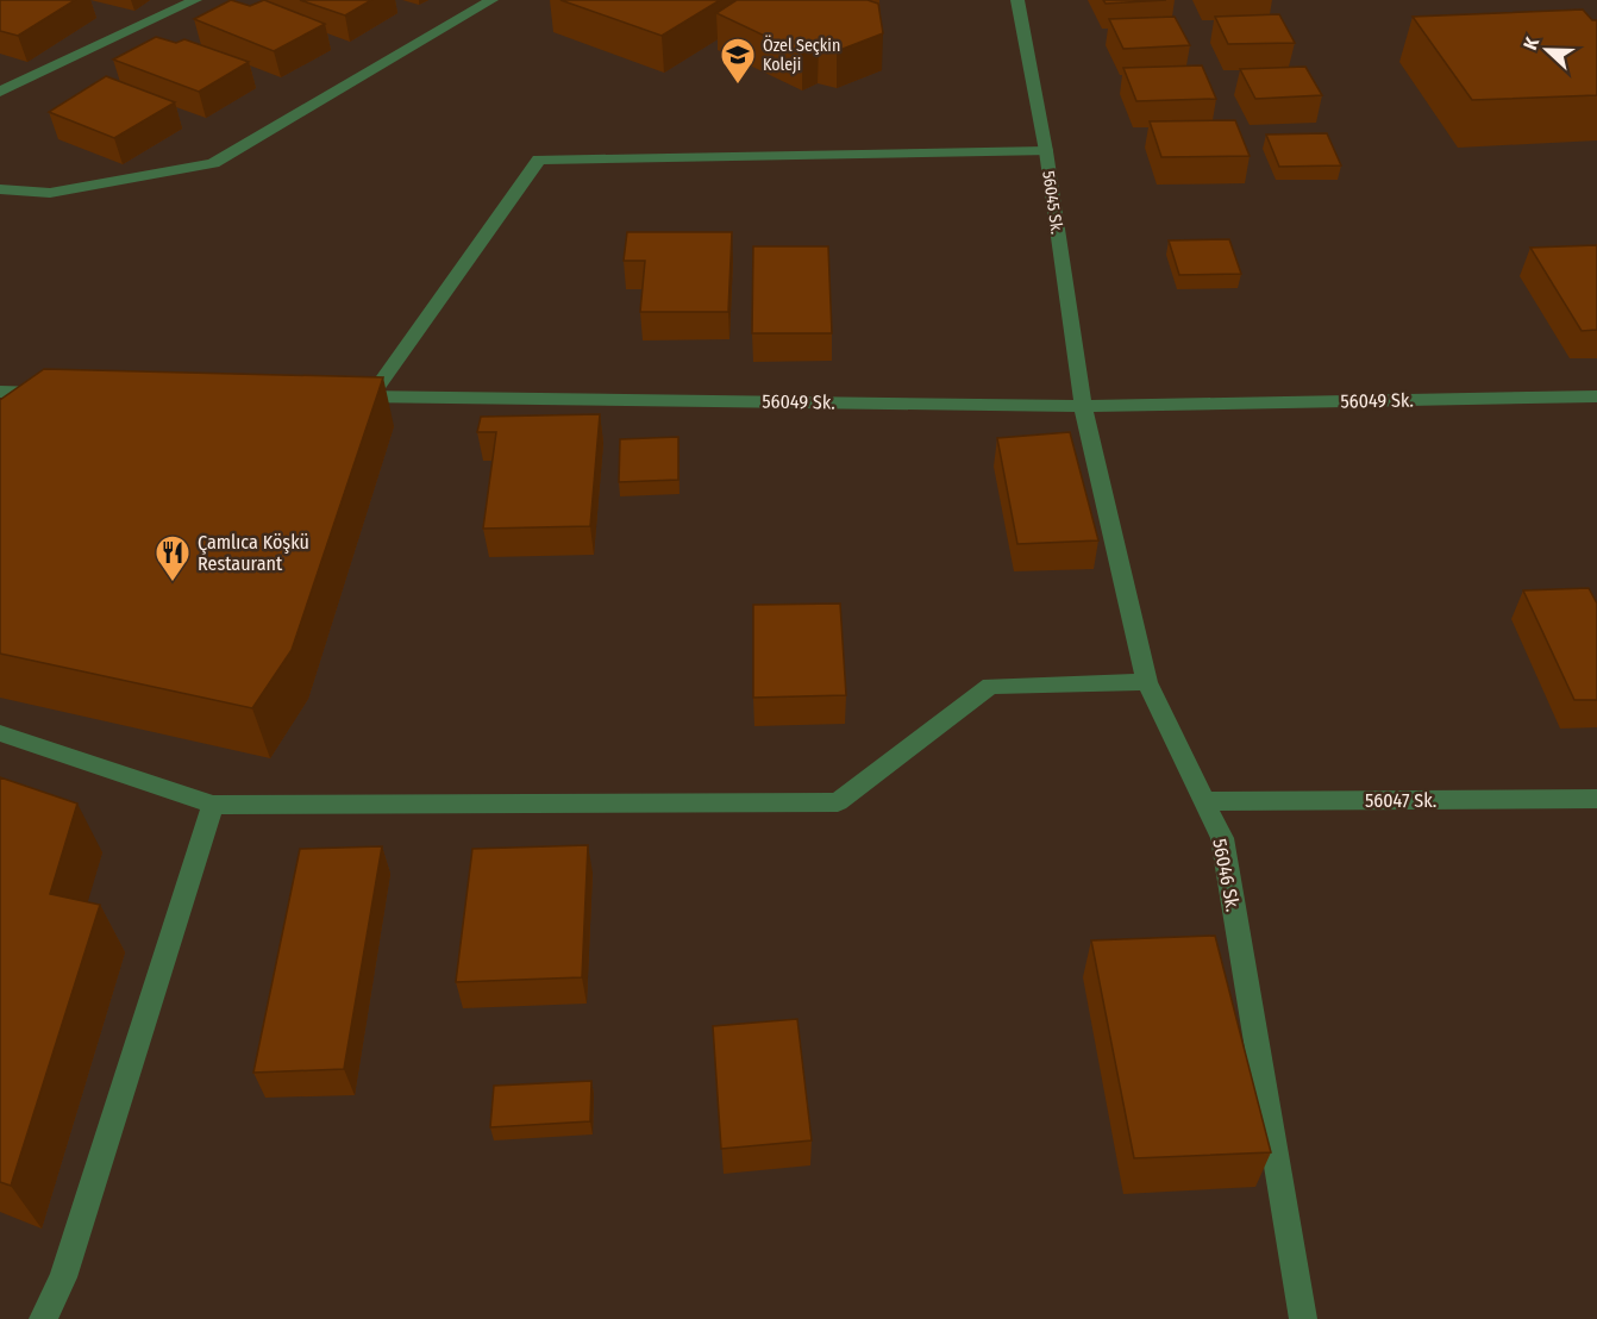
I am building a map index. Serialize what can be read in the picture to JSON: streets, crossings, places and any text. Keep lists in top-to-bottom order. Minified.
{"streets":{"street":["56045 Sk.","56049 Sk.","56047 Sk.","56046 Sk."]},"crossings":[["56045 Sk.","56049 Sk."],["56045 Sk.","56046 Sk."],["56049 Sk.","56046 Sk."],["56047 Sk.","56046 Sk."]],"places":{"school or university":["Özel Seçkin Koleji"],"restaurant":["Çamlıca Köşkü Restaurant"]},"north":"left"}
